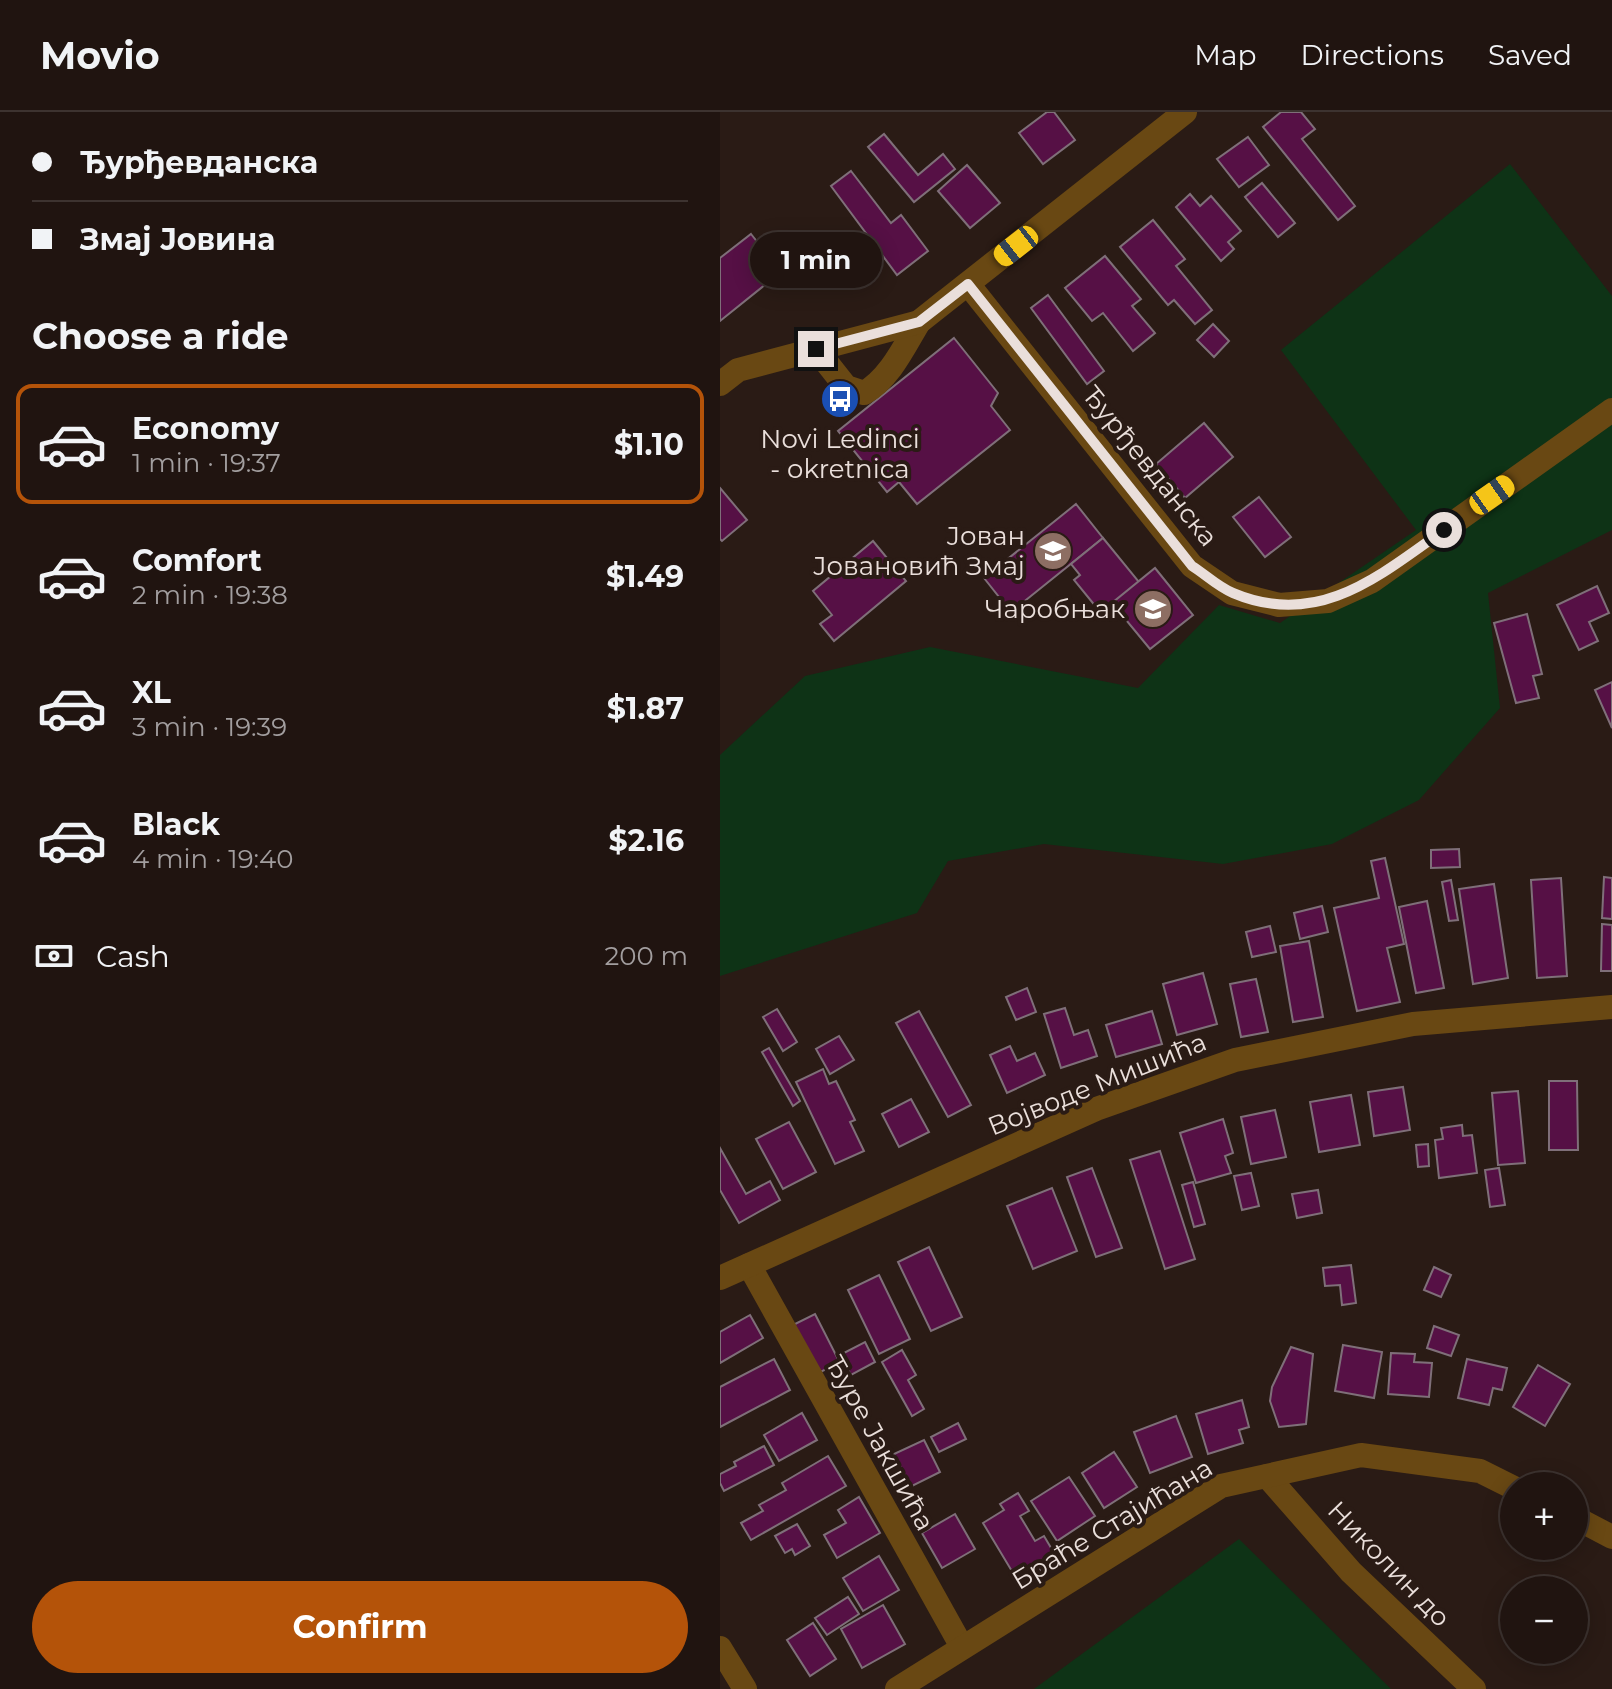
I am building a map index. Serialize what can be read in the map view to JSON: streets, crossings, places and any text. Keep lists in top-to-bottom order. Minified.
{"streets":{"street":["Ђурђевданска","Војводе Мишића","Ђуре Јакшића","Браће Стајићана","Николин до"]},"crossings":[["Војводе Мишића","Ђуре Јакшића"],["Ђуре Јакшића","Браће Стајићана"],["Браће Стајићана","Николин до"]],"places":{"bus stop":["Novi Ledinci - okretnica"],"school or university":["Јован Јовановић Змај","Чаробњак"]},"page":{"header":"Movio","nav":["Map","Directions","Saved"],"banner":["Ђурђевданска","Змај Јовина"],"bubble":"1 min","heading":"Choose a ride","list":[{"name":"Economy","note":"1 min · 19:37","value":"$1.10"},{"name":"Comfort","note":"2 min · 19:38","value":"$1.49"},{"name":"XL","note":"3 min · 19:39","value":"$1.87"},{"name":"Black","note":"4 min · 19:40","value":"$2.16"}],"pay":["Cash","200 m"],"map_buttons":["+","−"],"buttons":"Confirm"}}
